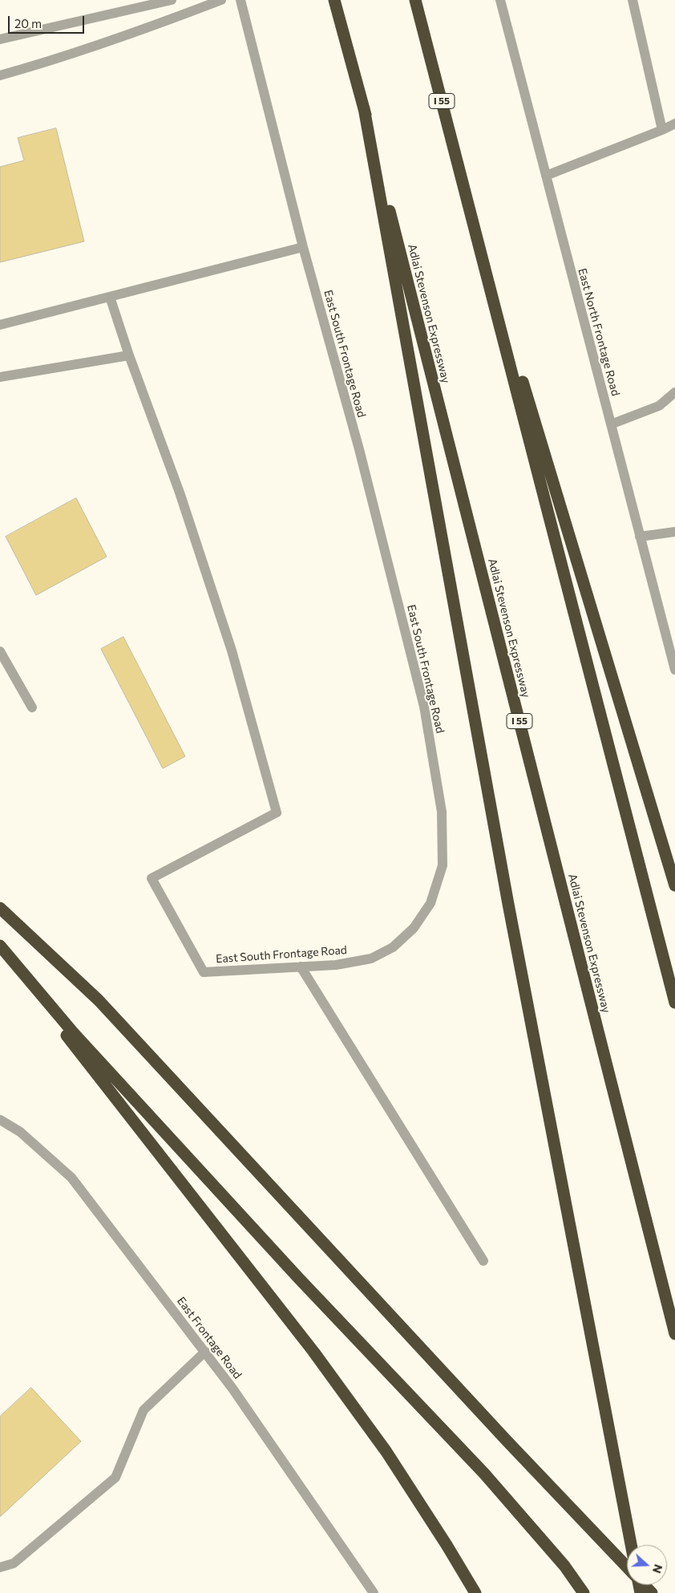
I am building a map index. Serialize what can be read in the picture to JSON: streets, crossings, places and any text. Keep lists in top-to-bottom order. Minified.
{"streets":{"highway":["I 55","Adlai Stevenson Expressway"],"street":["East North Frontage Road","East South Frontage Road","East Frontage Road"]},"scale_bar":"20 m","north":"right"}
